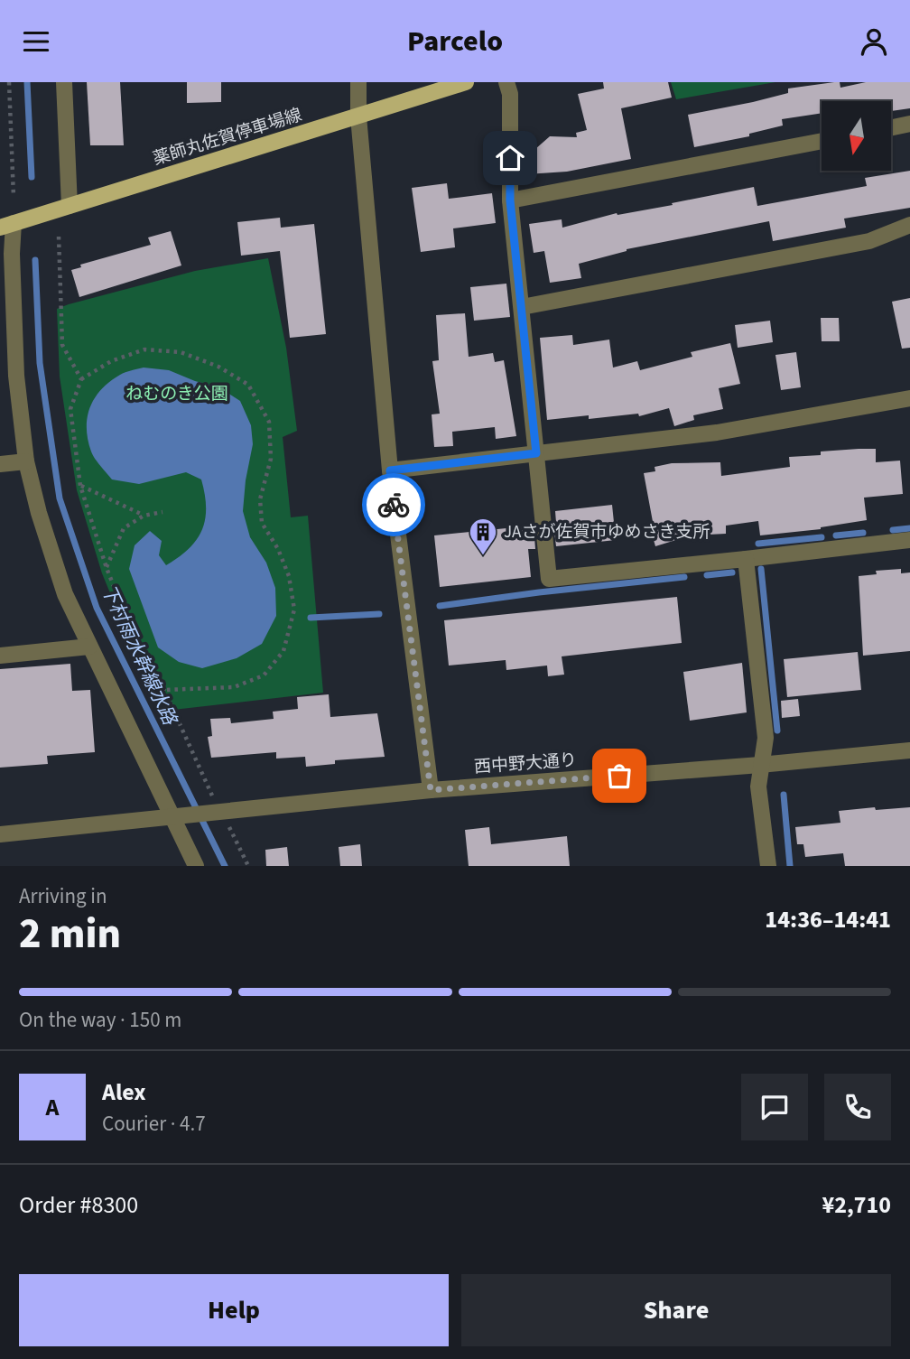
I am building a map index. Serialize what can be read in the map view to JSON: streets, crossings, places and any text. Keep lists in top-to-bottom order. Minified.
{"streets":{"main road":["薬師丸佐賀停車場線"],"street":["西中野大通り"]},"water":["下村雨水幹線水路"],"parks":["ねむのき公園"],"places":{"building":["JAさが佐賀市ゆめさき支所"]},"north":"bottom","page":{"header":"Parcelo","heading":["2 min","Arriving in","14:36–14:41"],"panel":["Alex","Courier · 4.7","Order #8300","¥2,710"],"bar":"On the way · 150 m","round":"A","buttons":["Help","Share"]}}
